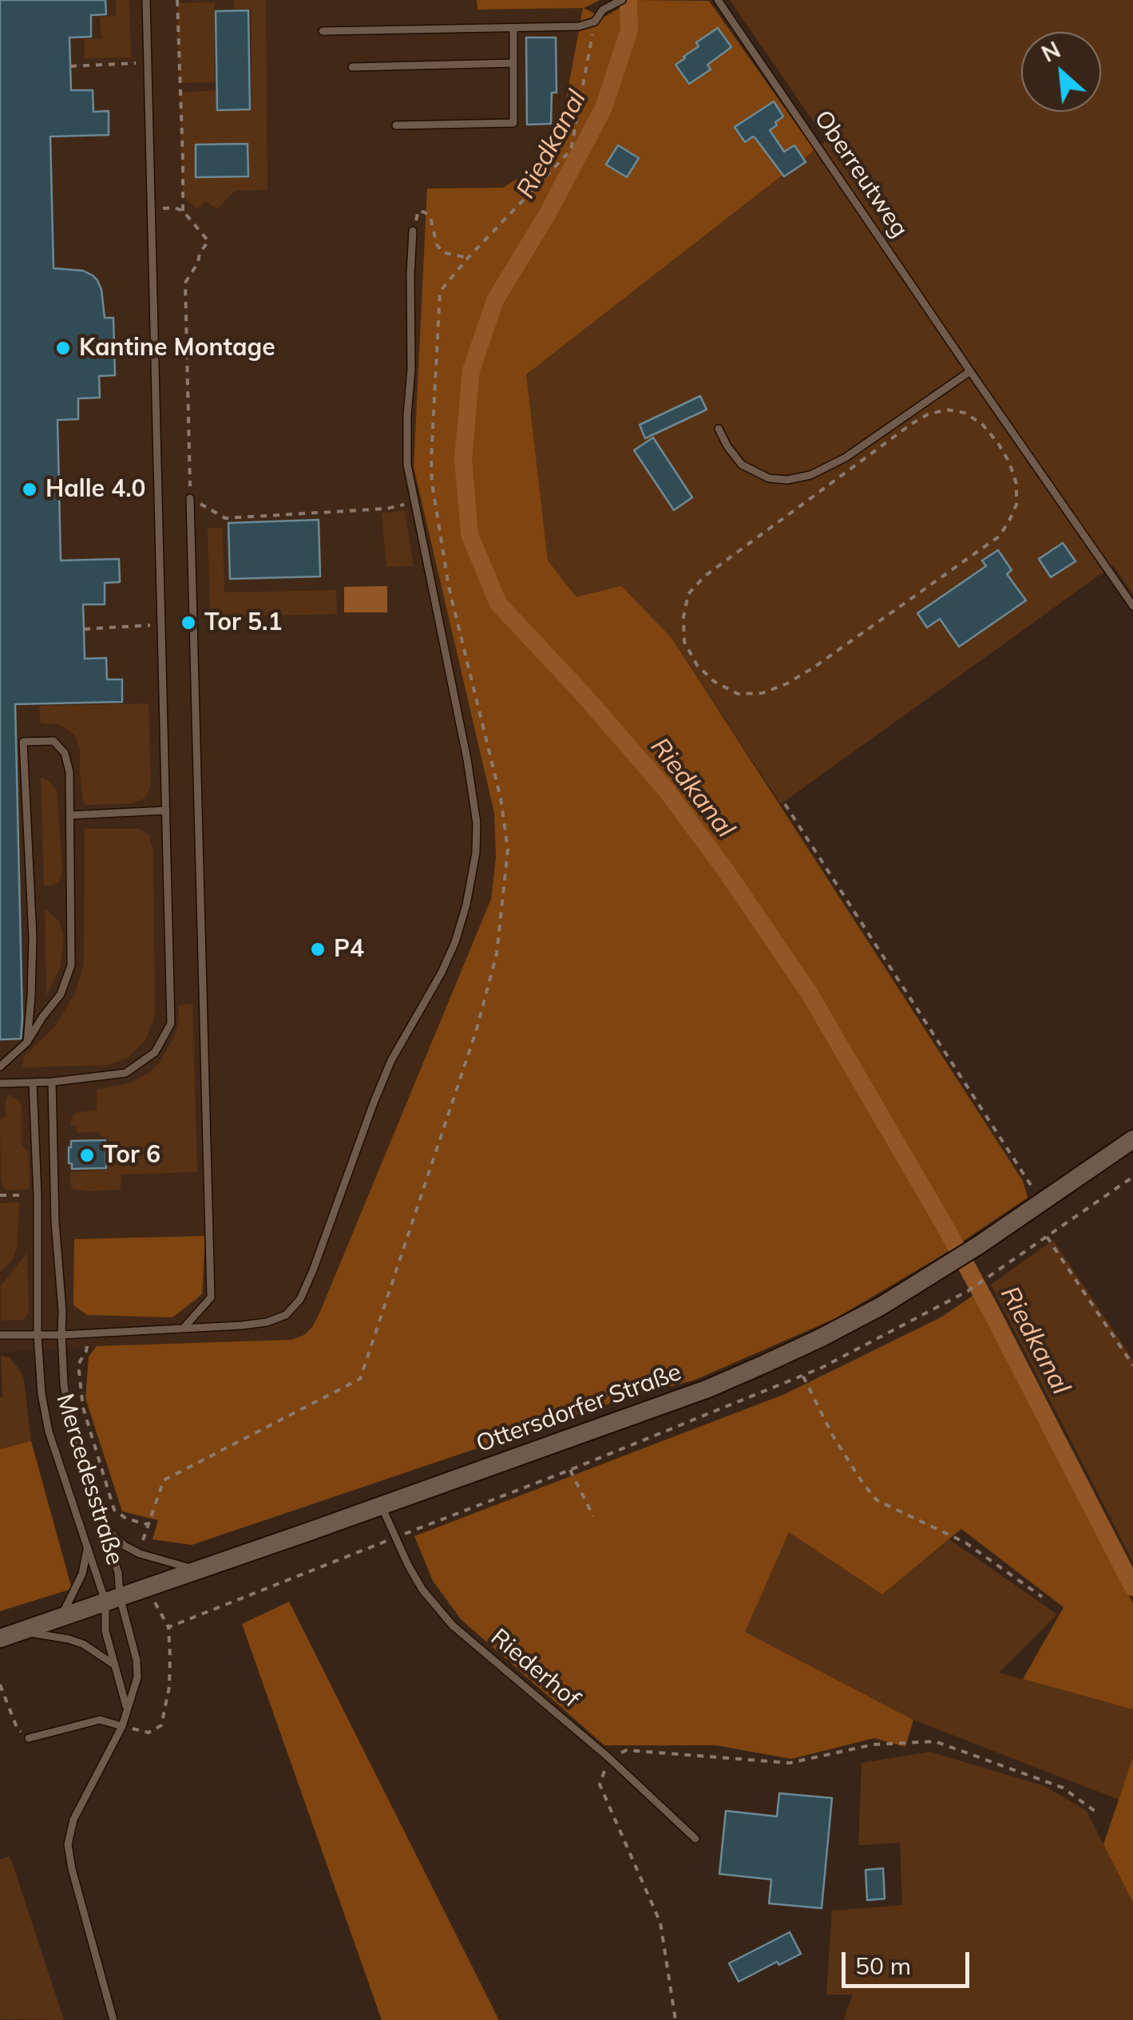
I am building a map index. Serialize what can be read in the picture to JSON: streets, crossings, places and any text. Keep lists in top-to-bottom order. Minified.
{"streets":{"street":["Ottersdorfer Straße"],"lane":["Oberreutweg","Mercedesstraße","Riederhof"]},"crossings":[["Ottersdorfer Straße","Mercedesstraße"],["Ottersdorfer Straße","Riederhof"]],"water":["Riedkanal"],"places":["Kantine Montage","Halle 4.0","Tor 5.1","P4","Tor 6"],"scale_bar":"50 m","north":"top left"}
